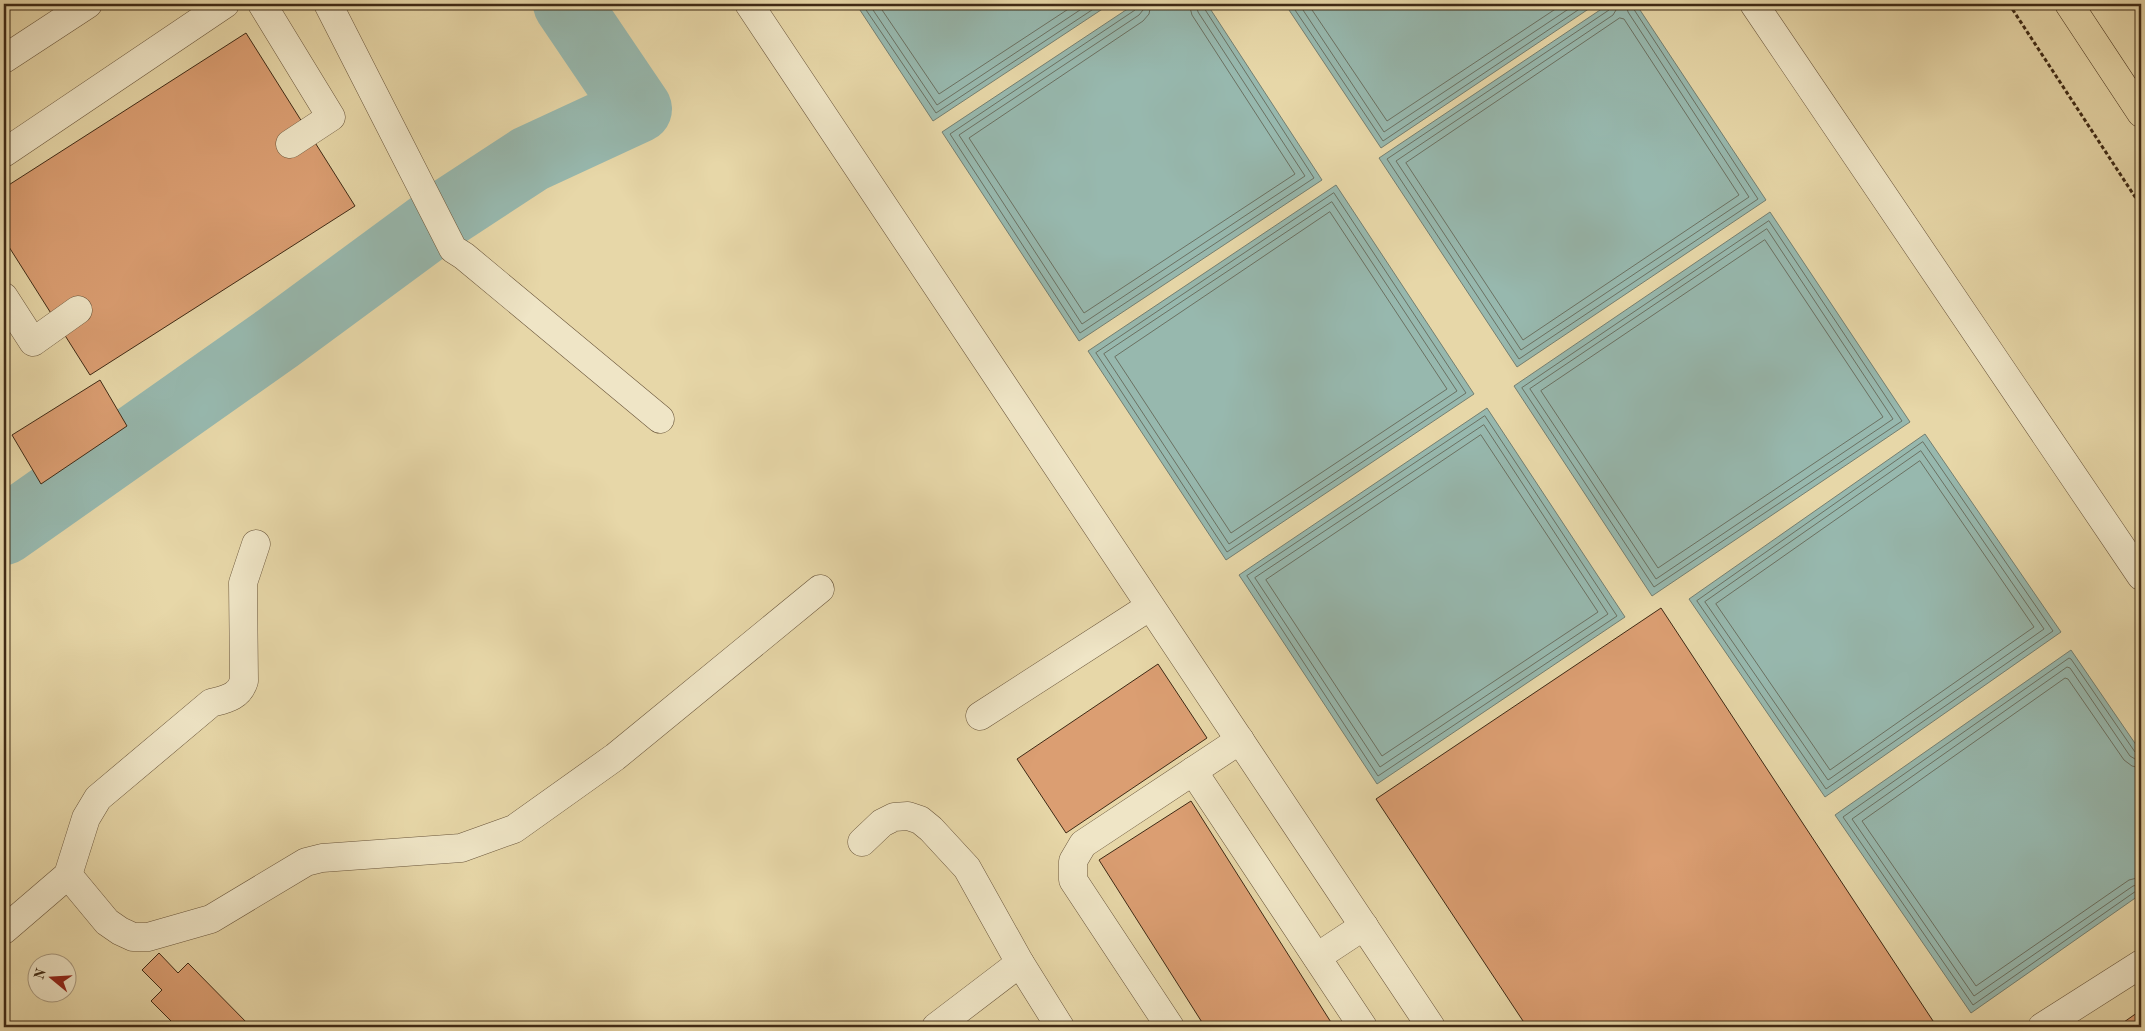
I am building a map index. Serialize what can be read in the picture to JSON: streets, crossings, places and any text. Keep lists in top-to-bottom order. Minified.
{"north":"left"}
